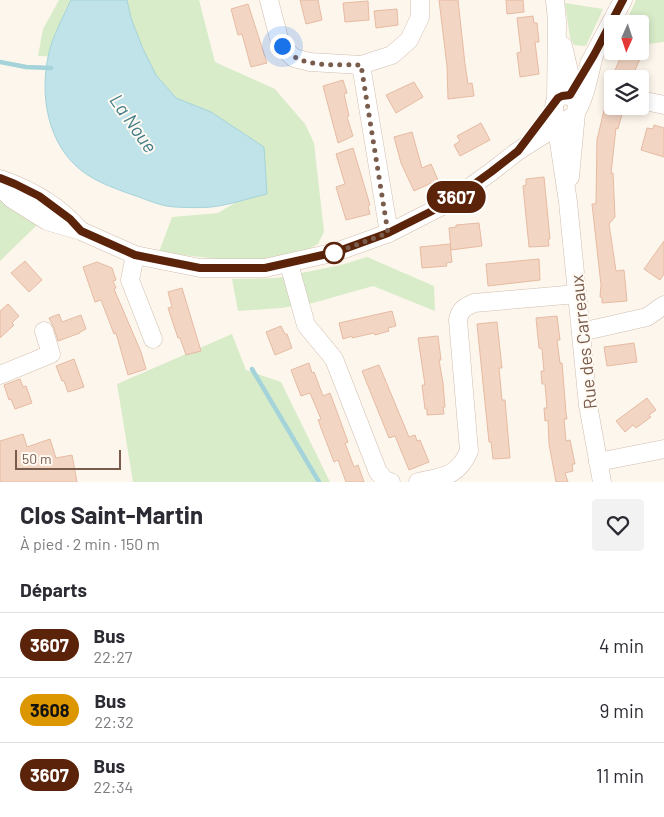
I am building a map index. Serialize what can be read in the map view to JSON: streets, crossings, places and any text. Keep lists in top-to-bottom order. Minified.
{"streets":{"street":["Rue des Carreaux"]},"water":["La Noue"],"lines":["bus line 3607"],"scale_bar":"50 m","north":"bottom","page":{"on_map":"3607","scale":"50 m","heading":[["Clos Saint-Martin","À pied · 2 min · 150 m"],"Départs"],"list":[{"mark":"3607","name":"Bus","note":"22:27","value":"4 min"},{"mark":"3608","name":"Bus","note":"22:32","value":"9 min"},{"mark":"3607","name":"Bus","note":"22:34","value":"11 min"}]}}
